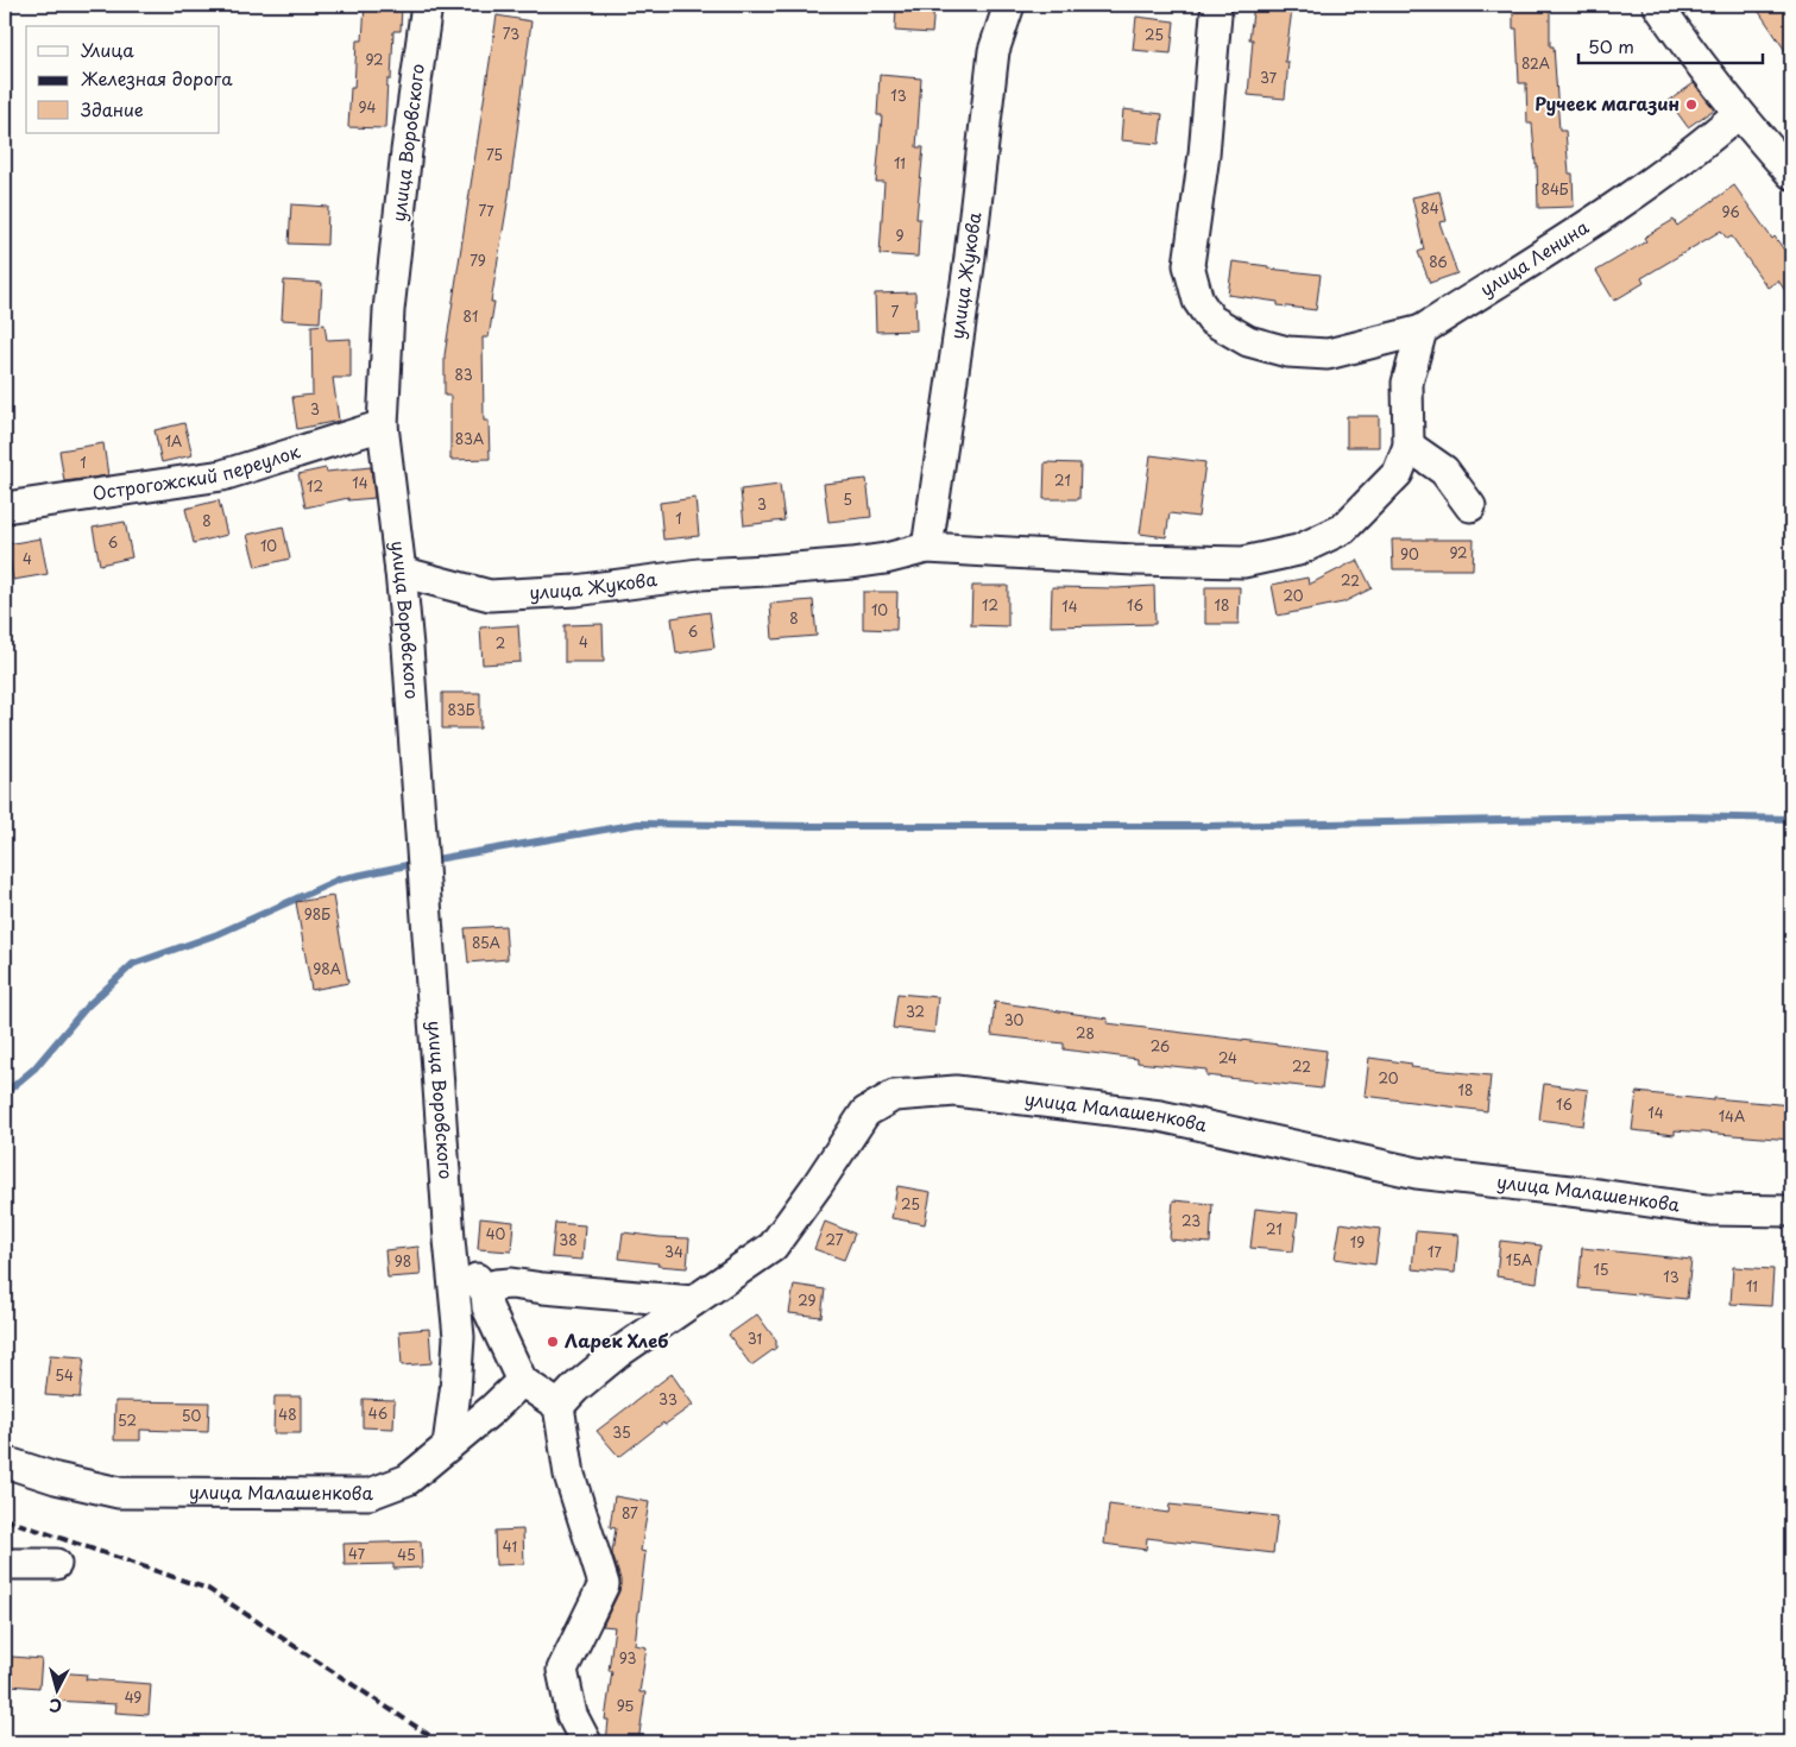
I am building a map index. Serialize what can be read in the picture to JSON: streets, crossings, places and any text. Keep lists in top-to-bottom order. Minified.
{"streets":{"street":["улица Воровского","улица Ленина","улица Жукова","Острогожский переулок","улица Малашенкова"]},"crossings":[["улица Воровского","улица Жукова"],["улица Воровского","Острогожский переулок"],["улица Воровского","улица Малашенкова"]],"places":["Ручеек магазин","Ларек Хлеб"],"house_numbers":["73","25","92","82А","37","13","94","75","11","84Б","84","77","96","9","79","86","7","81","83","3","83А","1А","1","21","14","12","5","3","1","8","6","10","92","90","4","22","20","12","16","18","14","10","8","6","4","2","83Б","98Б","85А","98А","32","30","28","26","24","22","20","18","16","14","14А","25","23","21","40","38","27","19","34","17","15А","98","15","13","11","29","31","54","33","46","48","50","52","35","87","41","47","45","93","49","95"],"legend":["Улица","Железная дорога","Здание"],"scale_bar":"50 m","north":"bottom"}
